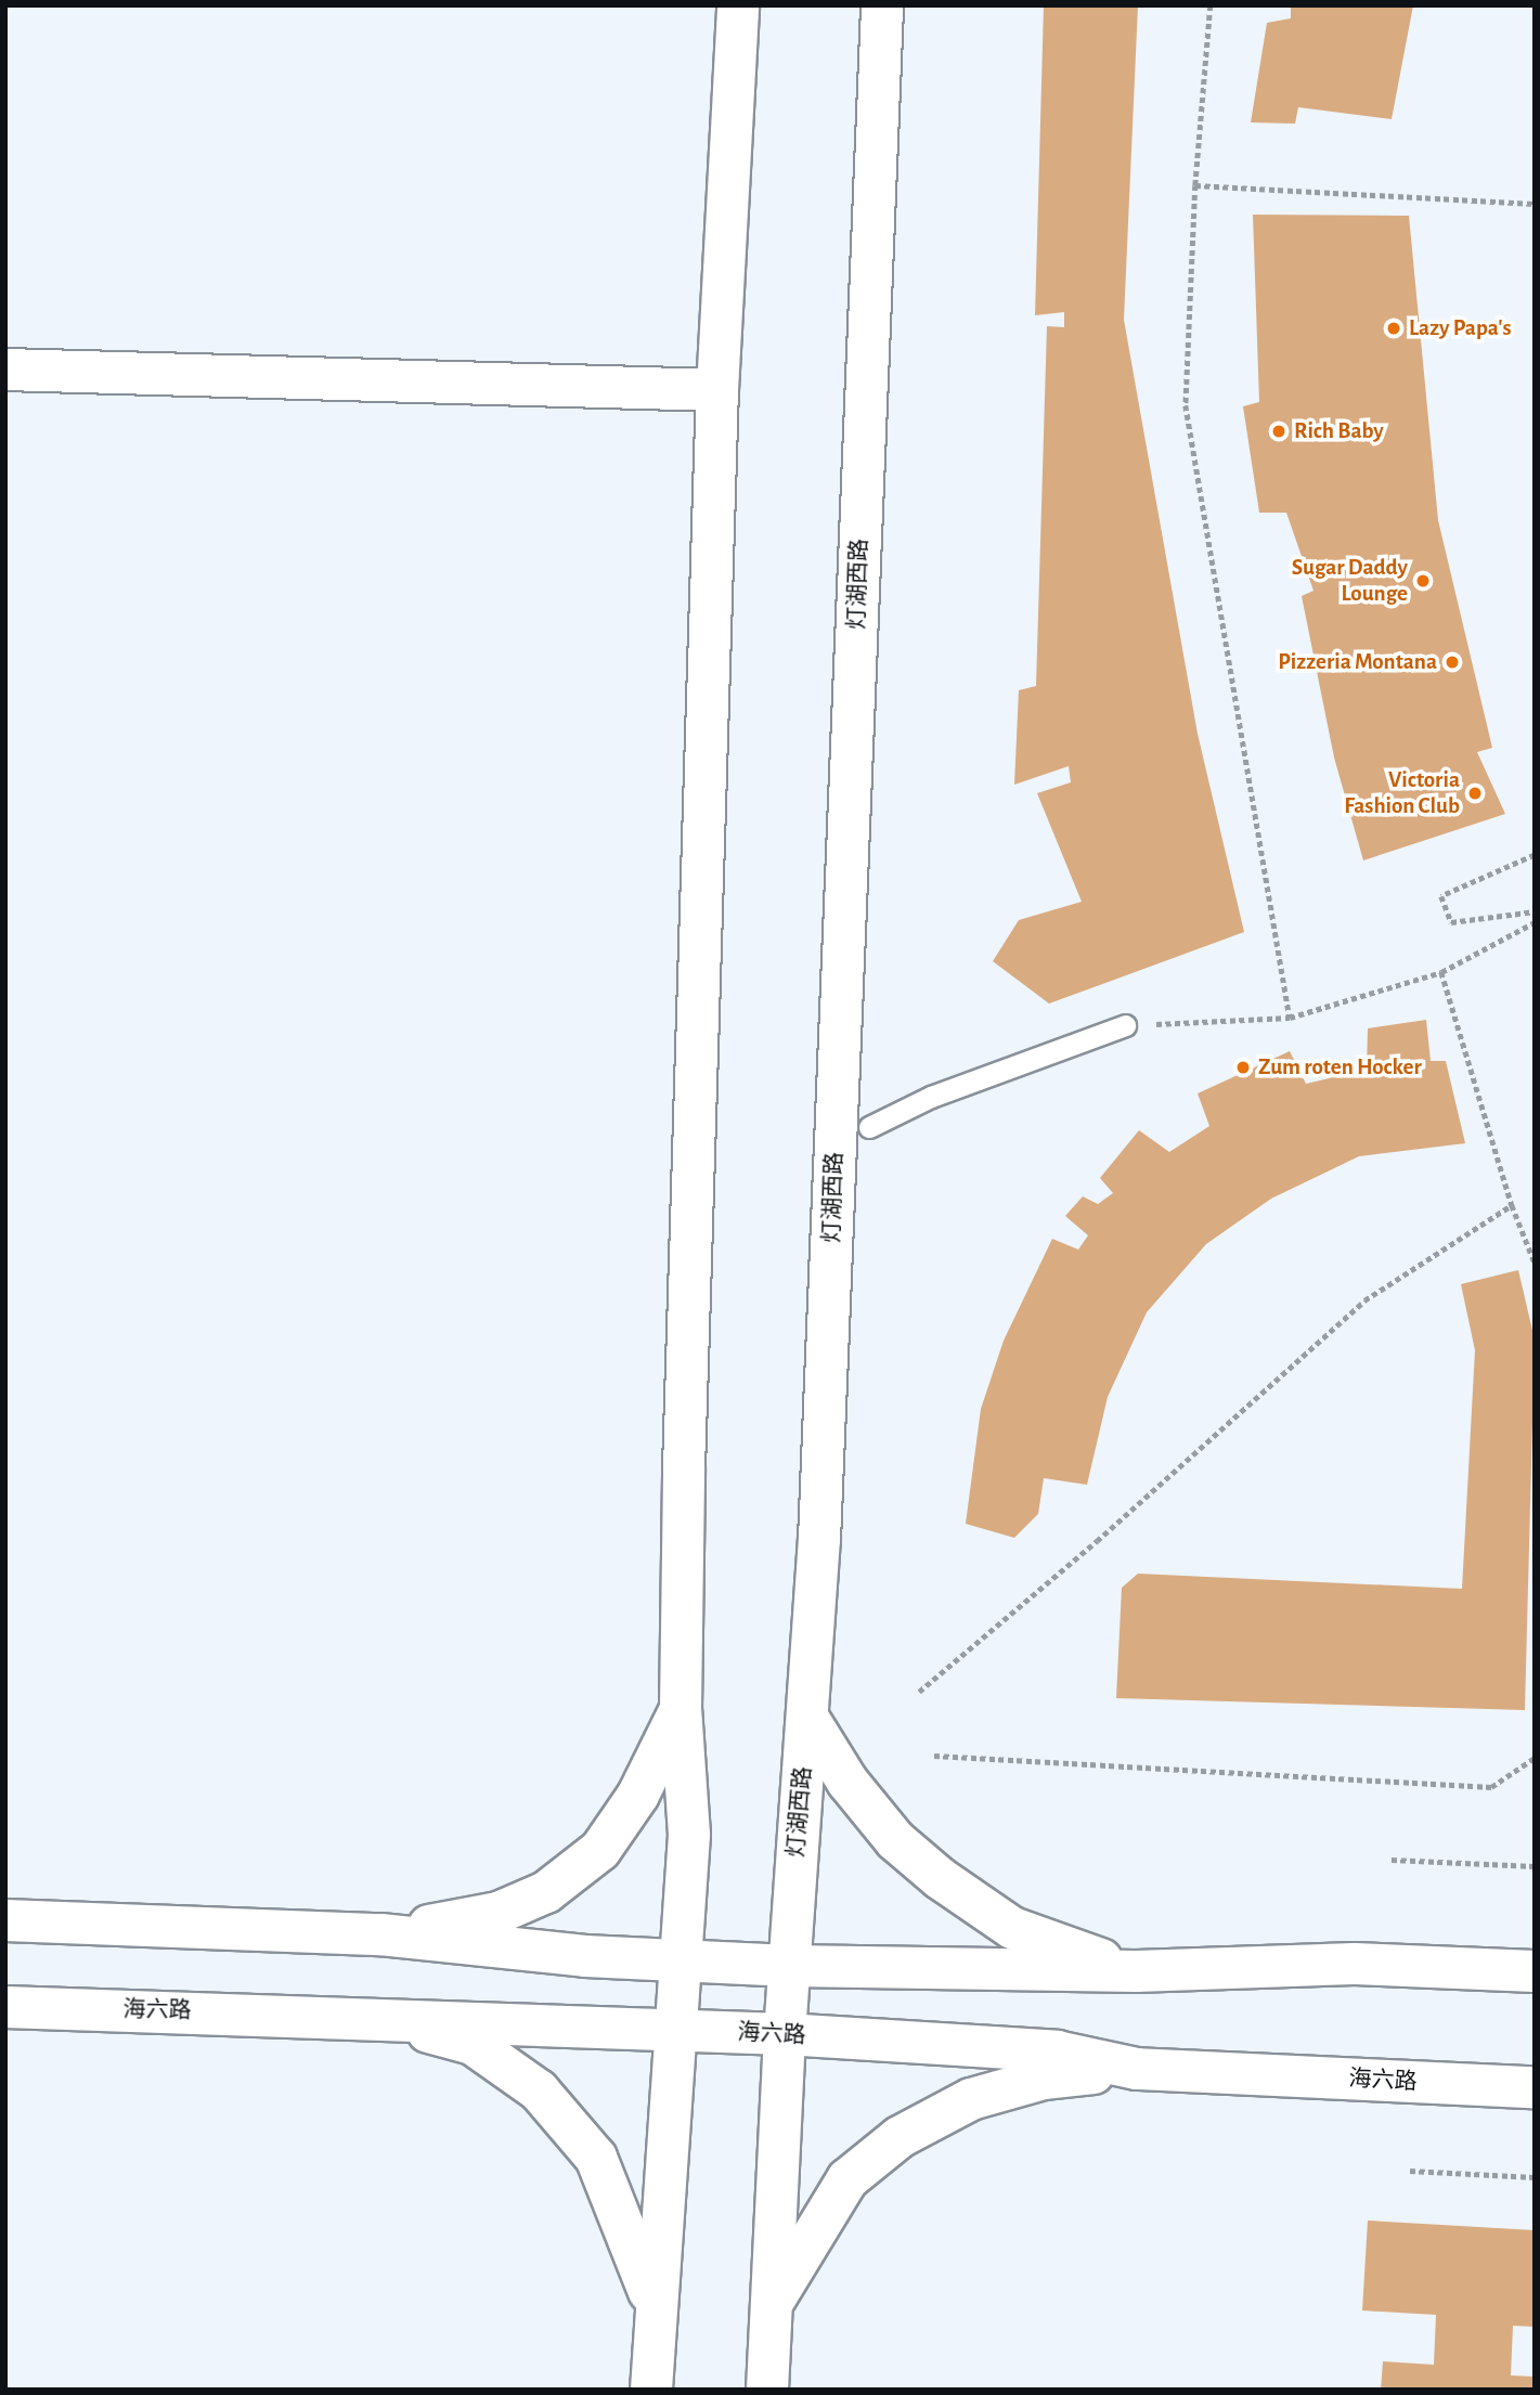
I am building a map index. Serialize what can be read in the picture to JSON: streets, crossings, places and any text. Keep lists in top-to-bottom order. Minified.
{"streets":{"main road":["灯湖西路","海六路"]},"crossings":[["灯湖西路","海六路"]],"places":["Lazy Papa's","Rich Baby","Sugar Daddy Lounge","Pizzeria Montana","Victoria Fashion Club","Zum roten Hocker"]}
